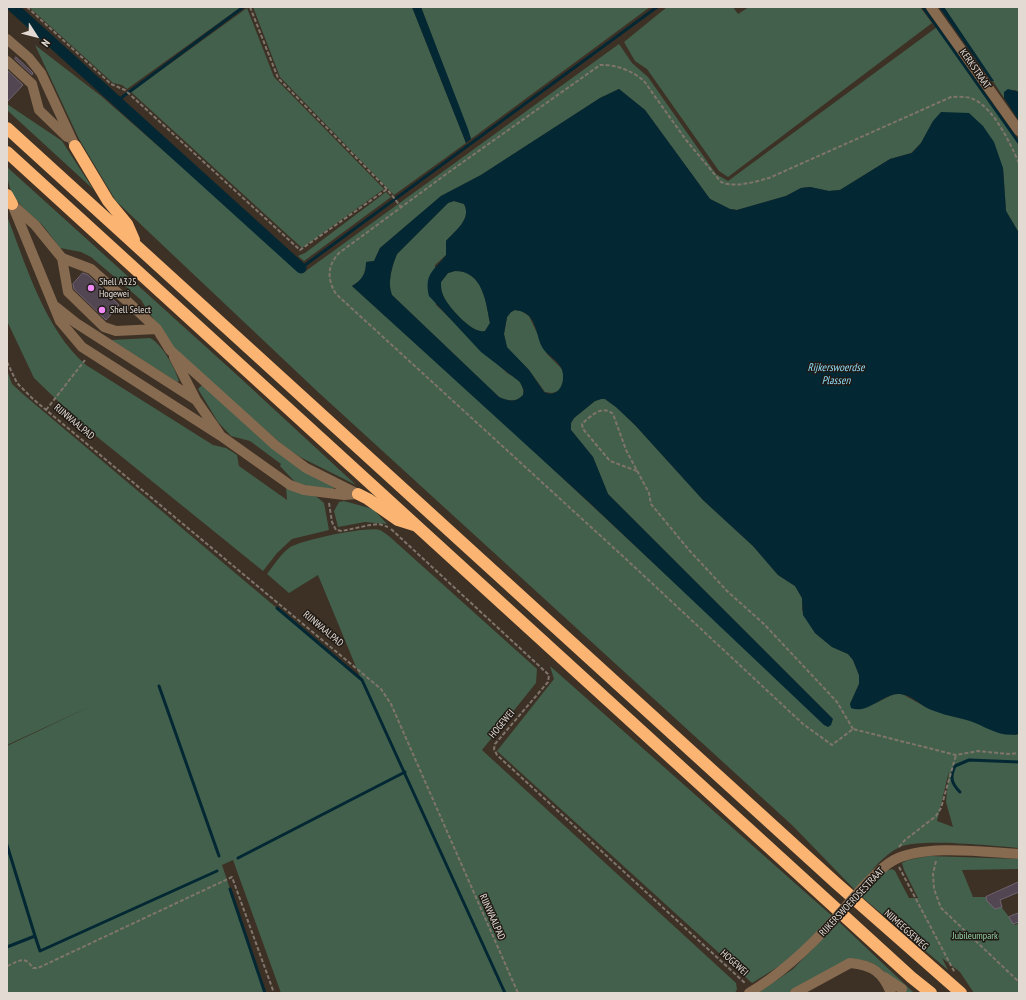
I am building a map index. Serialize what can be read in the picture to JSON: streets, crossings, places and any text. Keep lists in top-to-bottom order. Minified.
{"streets":{"highway":["NIJMEEGSEWEG"],"street":["KERKSTRAAT","RIJKERSWOERDSESTRAAT"],"path":["RIJNWAALPAD","HOGEWEI"]},"crossings":[["HOGEWEI","RIJKERSWOERDSESTRAAT"]],"water":["Rijkerswoerdse Plassen"],"parks":["Jubileumpark"],"places":["Shell A325 Hogewei","Shell Select"],"north":"bottom right"}
